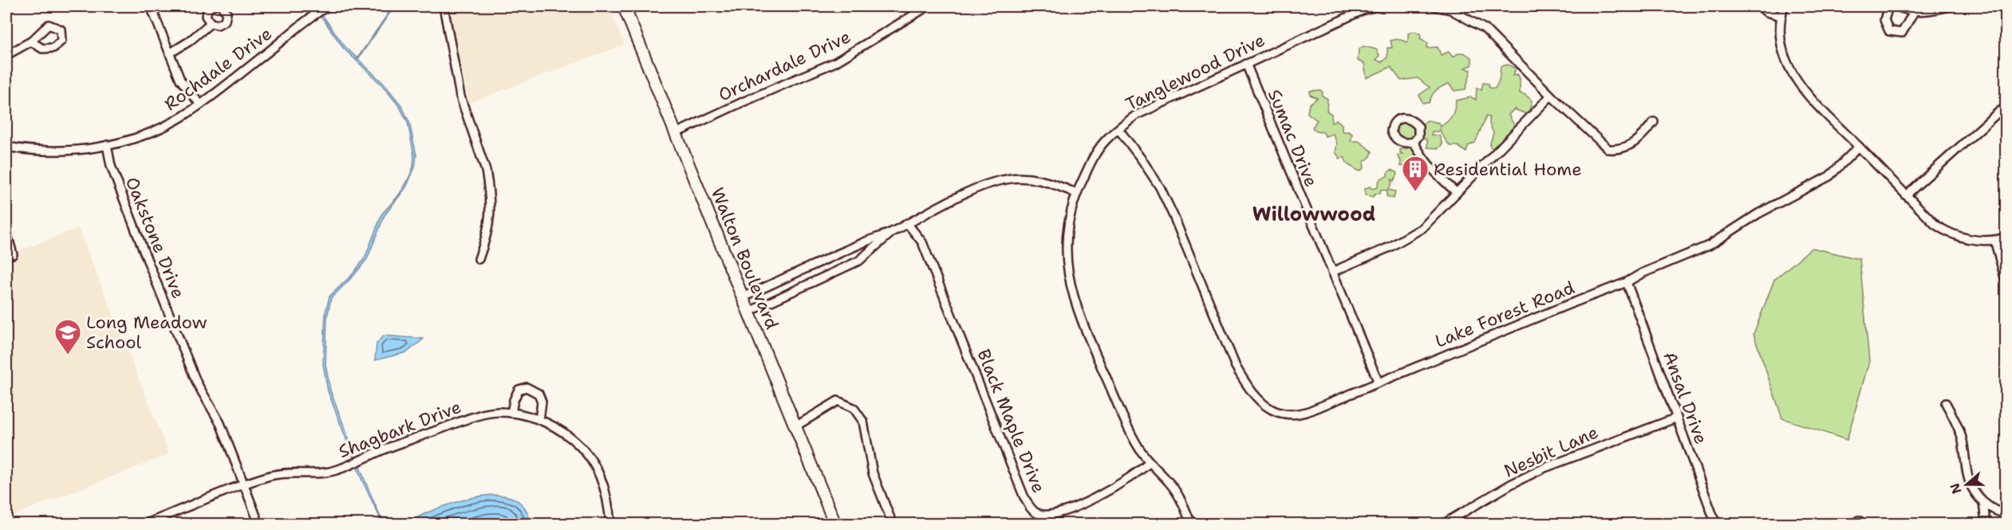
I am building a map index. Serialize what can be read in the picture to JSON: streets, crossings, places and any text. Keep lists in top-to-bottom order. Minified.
{"streets":{"main road":["Walton Boulevard"],"street":["Orchardale Drive","Rochdale Drive","Tanglewood Drive","Sumac Drive","Oakstone Drive","Lake Forest Road","Ansal Drive","Black Maple Drive","Shagbark Drive","Nesbit Lane"]},"crossings":[["Orchardale Drive","Walton Boulevard"],["Rochdale Drive","Oakstone Drive"],["Tanglewood Drive","Sumac Drive"],["Tanglewood Drive","Lake Forest Road"],["Tanglewood Drive","Black Maple Drive"],["Sumac Drive","Lake Forest Road"],["Oakstone Drive","Shagbark Drive"],["Lake Forest Road","Ansal Drive"],["Ansal Drive","Nesbit Lane"]],"districts":["Willowwood"],"places":{"building":["Residential Home"],"school or university":["Long Meadow School"]},"north":"left"}
